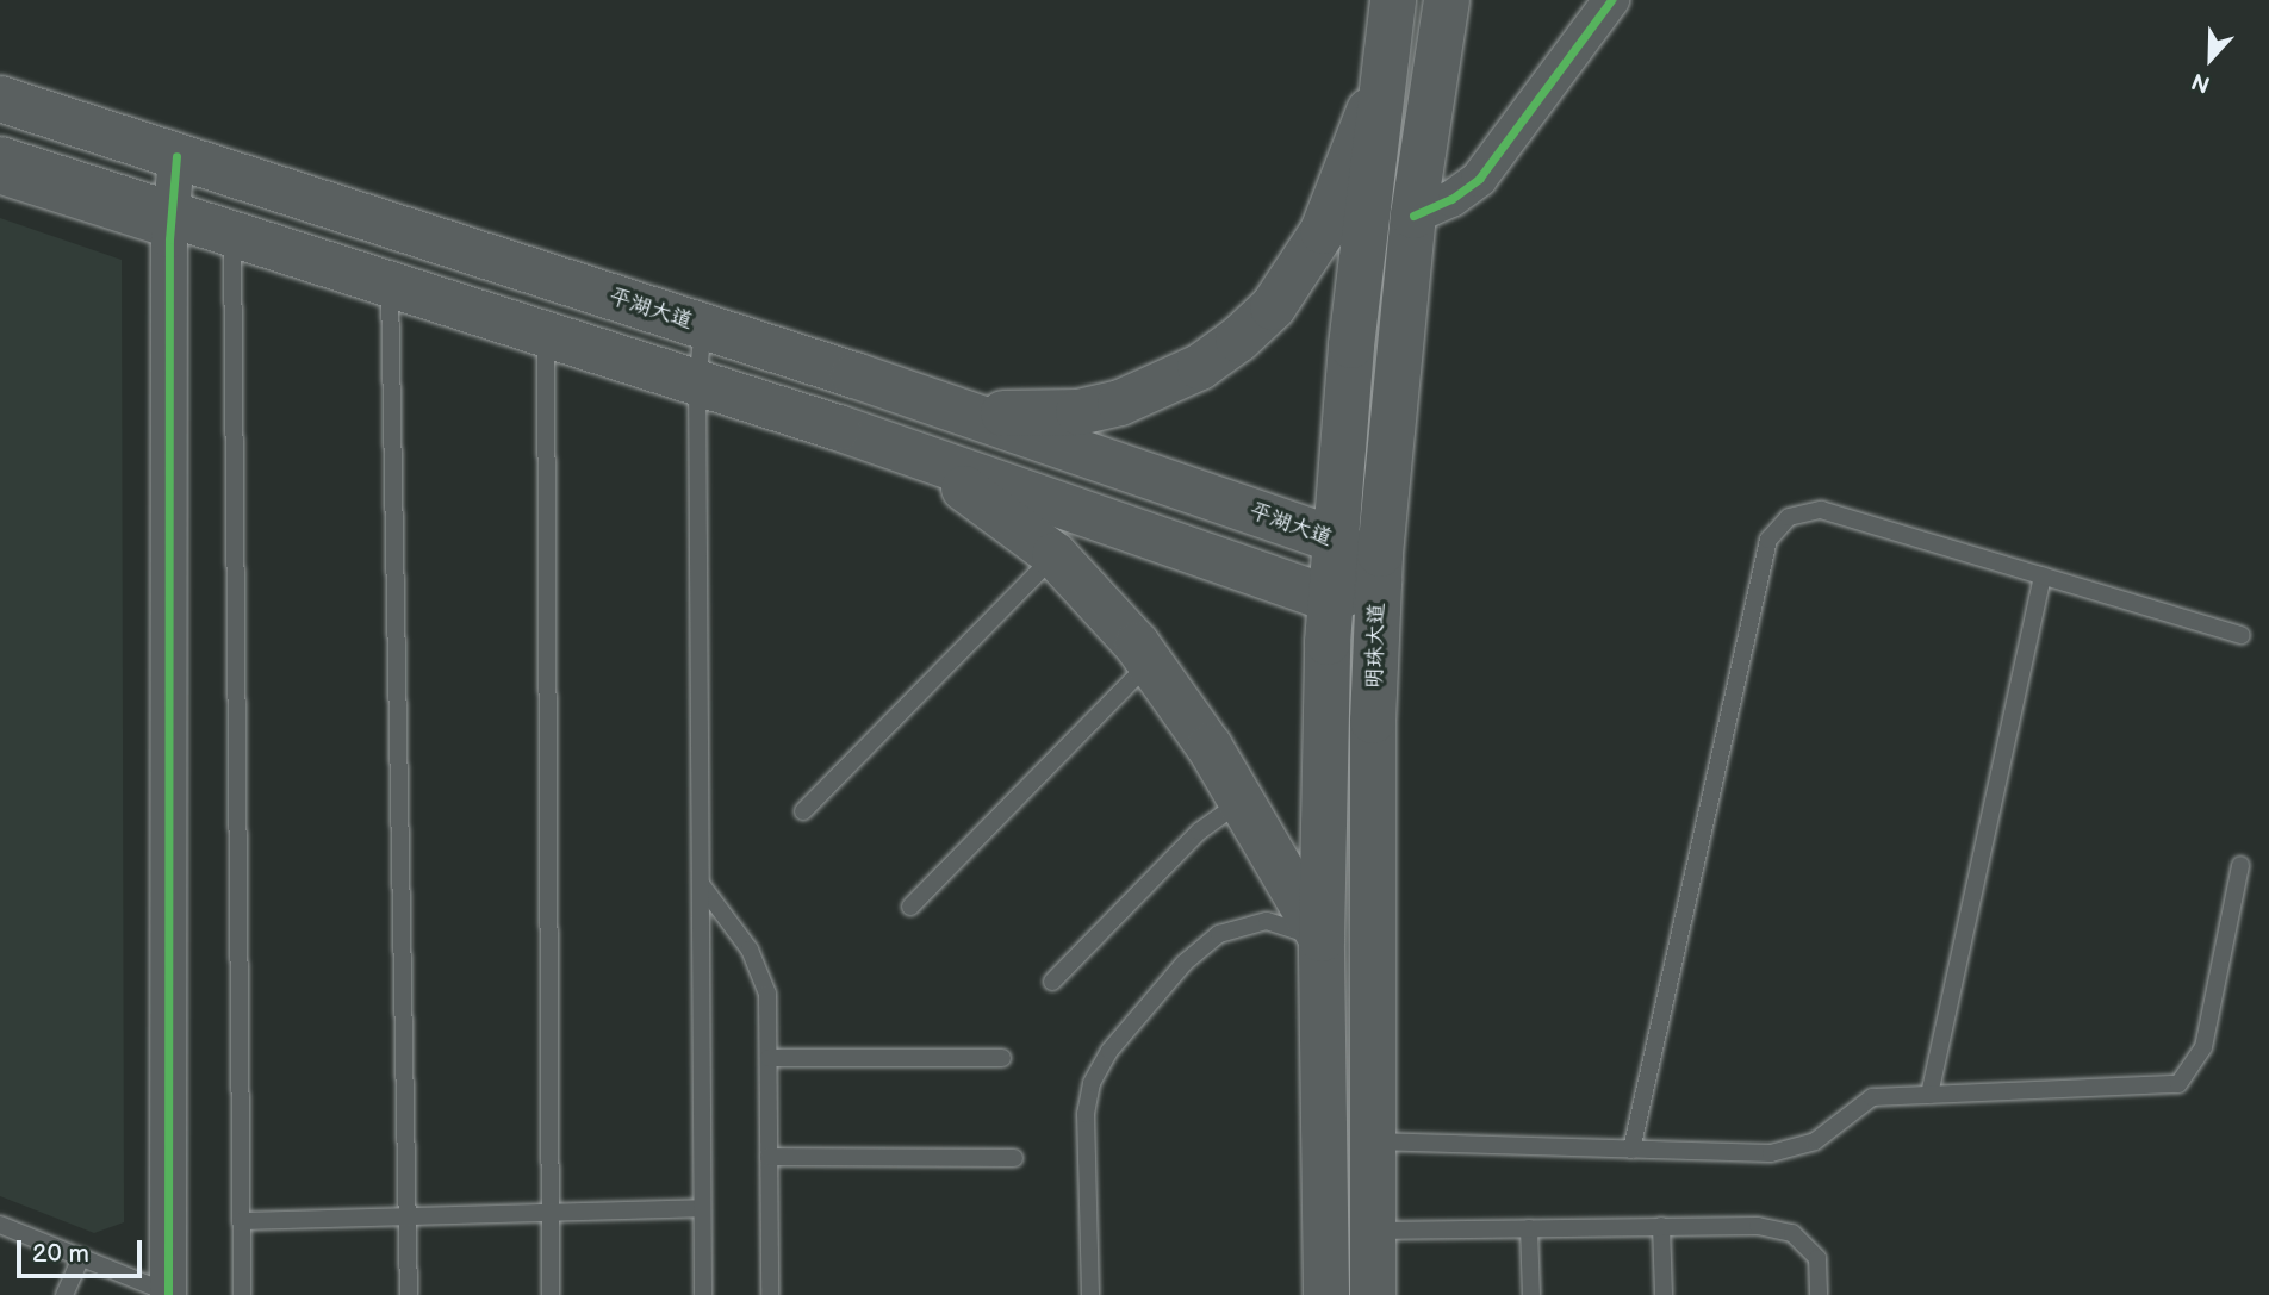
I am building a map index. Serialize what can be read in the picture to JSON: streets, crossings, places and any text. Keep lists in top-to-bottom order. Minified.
{"streets":{"main road":["平湖大道","明珠大道"]},"crossings":[["平湖大道","明珠大道"]],"scale_bar":"20 m","north":"bottom"}
